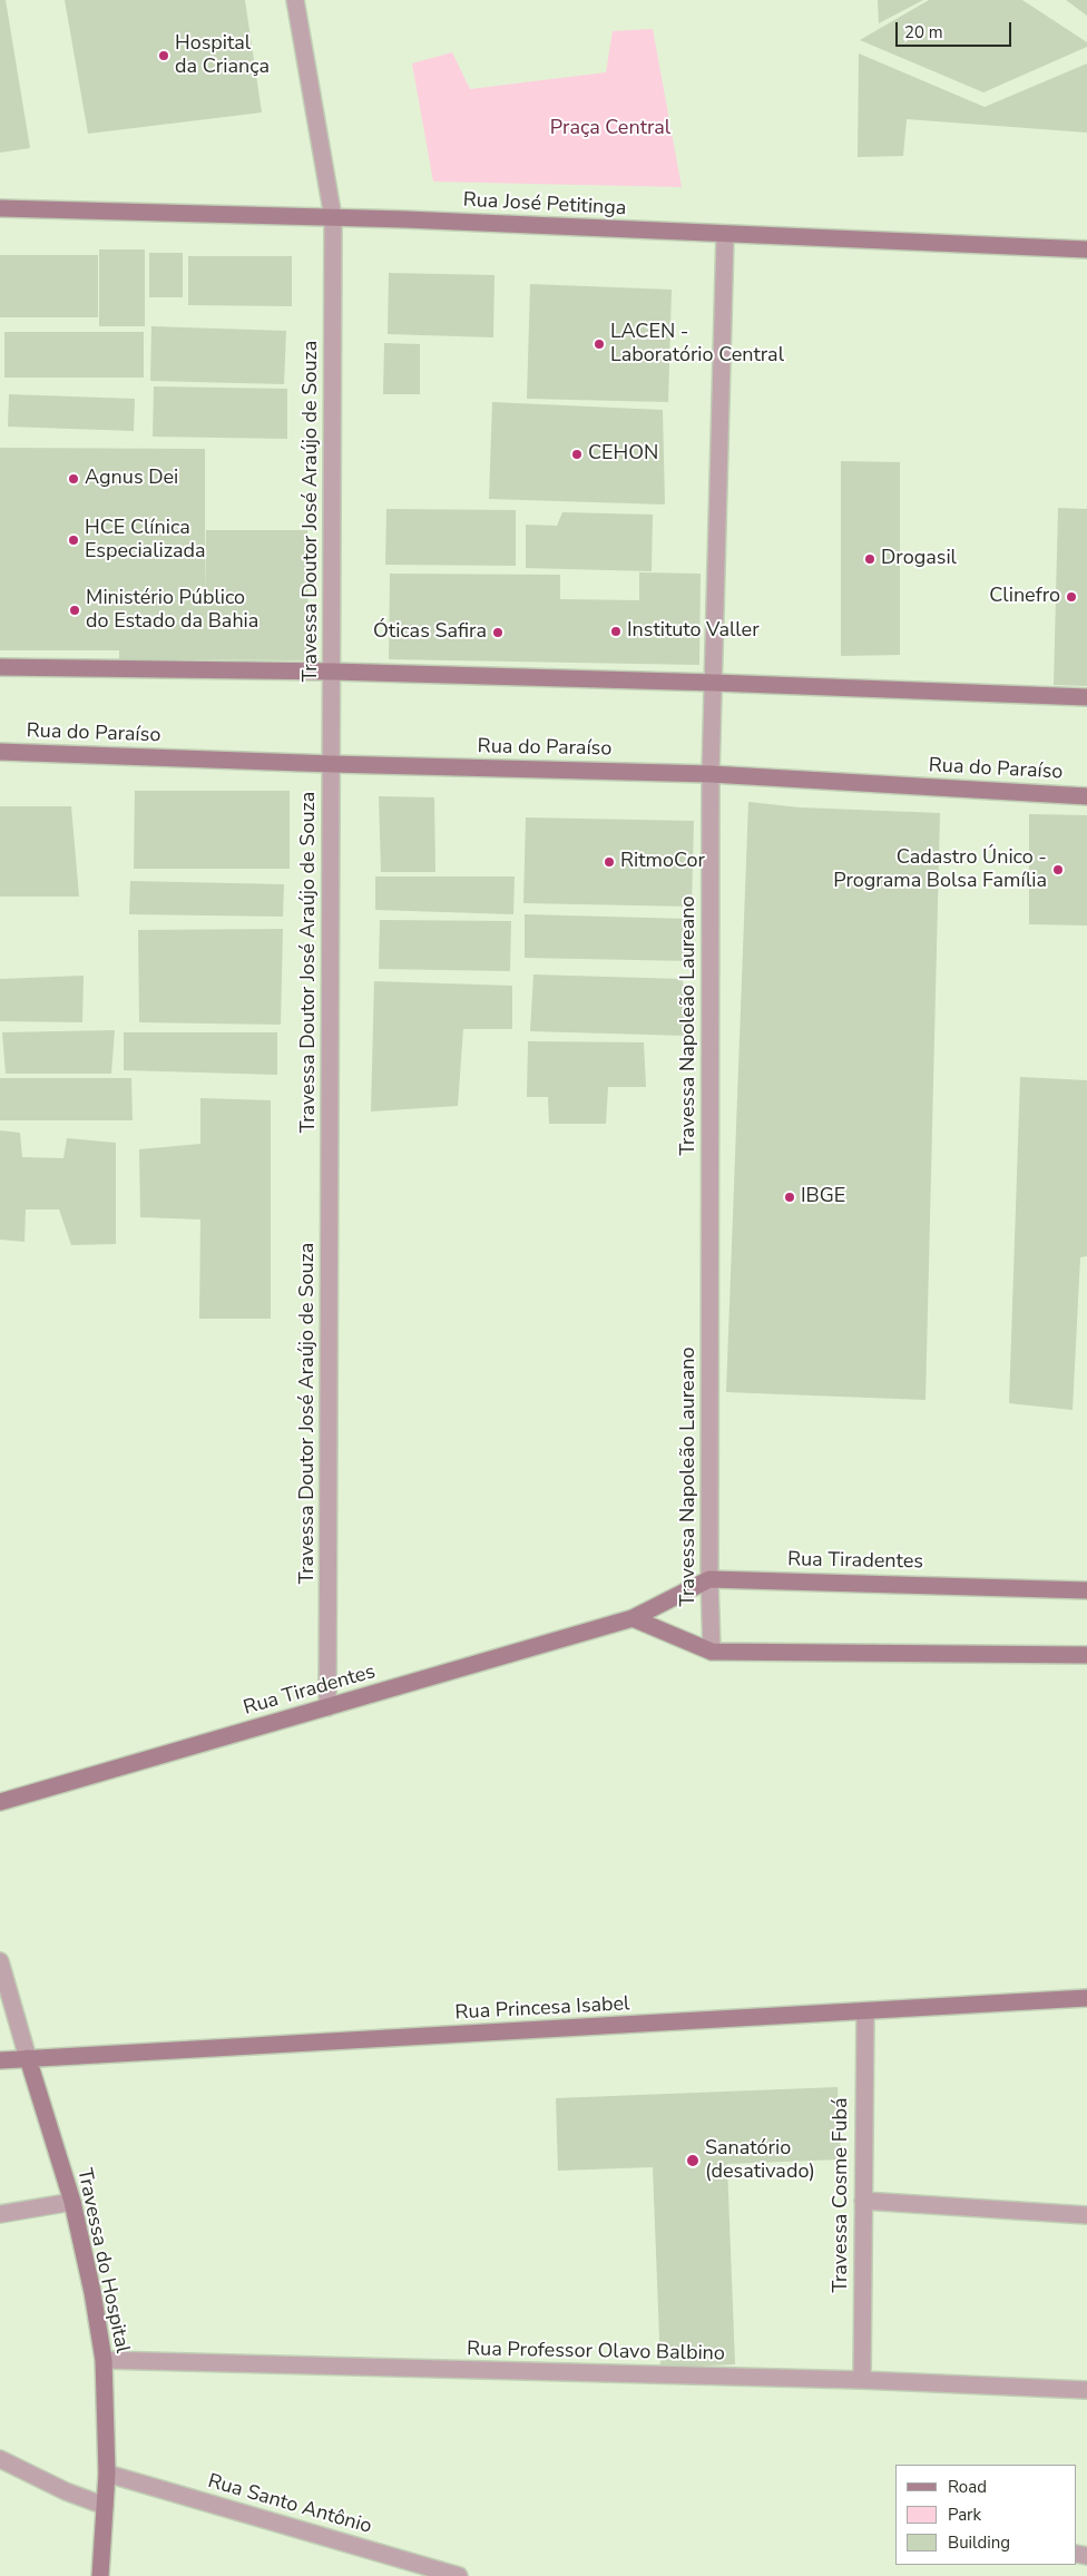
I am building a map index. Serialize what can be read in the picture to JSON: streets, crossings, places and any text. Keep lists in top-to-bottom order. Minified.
{"streets":{"street":["Rua José Petitinga","Travessa Doutor José Araújo de Souza","Rua do Paraíso","Travessa Napoleão Laureano","Rua Tiradentes","Rua Princesa Isabel","Travessa Cosme Fubá","Travessa do Hospital","Rua Professor Olavo Balbino","Rua Santo Antônio"]},"crossings":[["Rua José Petitinga","Travessa Doutor José Araújo de Souza"],["Rua José Petitinga","Travessa Napoleão Laureano"],["Travessa Doutor José Araújo de Souza","Rua do Paraíso"],["Travessa Doutor José Araújo de Souza","Rua Tiradentes"],["Rua do Paraíso","Travessa Napoleão Laureano"],["Travessa Napoleão Laureano","Rua Tiradentes"],["Rua Princesa Isabel","Travessa Cosme Fubá"],["Rua Princesa Isabel","Travessa do Hospital"],["Travessa Cosme Fubá","Rua Professor Olavo Balbino"],["Travessa do Hospital","Rua Professor Olavo Balbino"],["Travessa do Hospital","Rua Santo Antônio"]],"parks":["Praça Central"],"places":["Hospital da Criança","LACEN - Laboratório Central","CEHON","Agnus Dei","HCE Clínica Especializada","Drogasil","Clinefro","Ministério Público do Estado da Bahia","Instituto Valler","Óticas Safira","RitmoCor","Cadastro Único - Programa Bolsa Família","IBGE","Sanatório (desativado)"],"legend":["Road","Park","Building"],"scale_bar":"20 m"}
